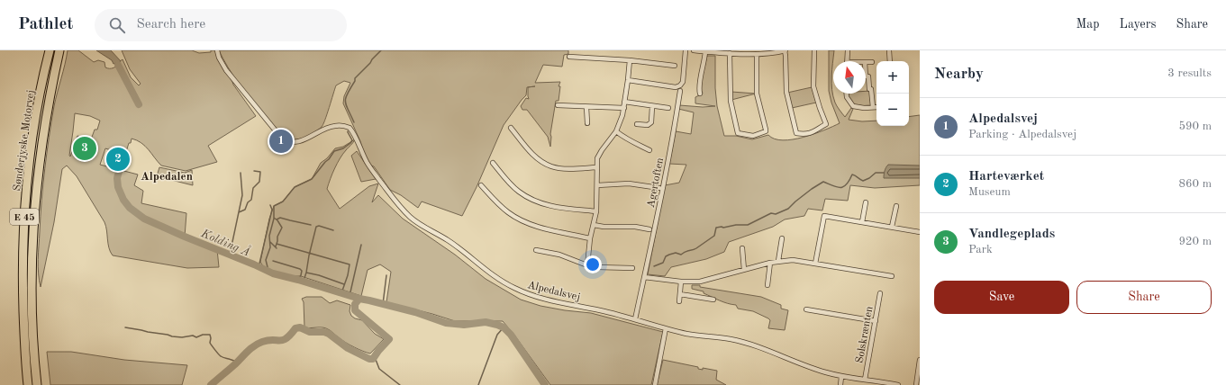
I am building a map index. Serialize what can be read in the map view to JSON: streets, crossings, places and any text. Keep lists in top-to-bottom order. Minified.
{"streets":{"highway":["Sønderjyske Motorvej","E 45"],"street":["Agertoften","Alpedalsvej","Solskrænten"]},"crossings":[["Agertoften","Alpedalsvej"],["Alpedalsvej","Solskrænten"]],"districts":["Alpedalen"],"water":["Kolding Å"],"north":"top","page":{"header":"Pathlet","search":"Search here","nav":["Map","Layers","Share"],"heading":["Nearby","3 results"],"map_buttons":["+","−"],"list":[{"mark":"1","name":"Alpedalsvej","note":"Parking · Alpedalsvej","value":"590 m"},{"mark":"2","name":"Harteværket","note":"Museum","value":"860 m"},{"mark":"3","name":"Vandlegeplads","note":"Park","value":"920 m"}],"pins":["1","3","2"],"buttons":["Save","Share"]}}
